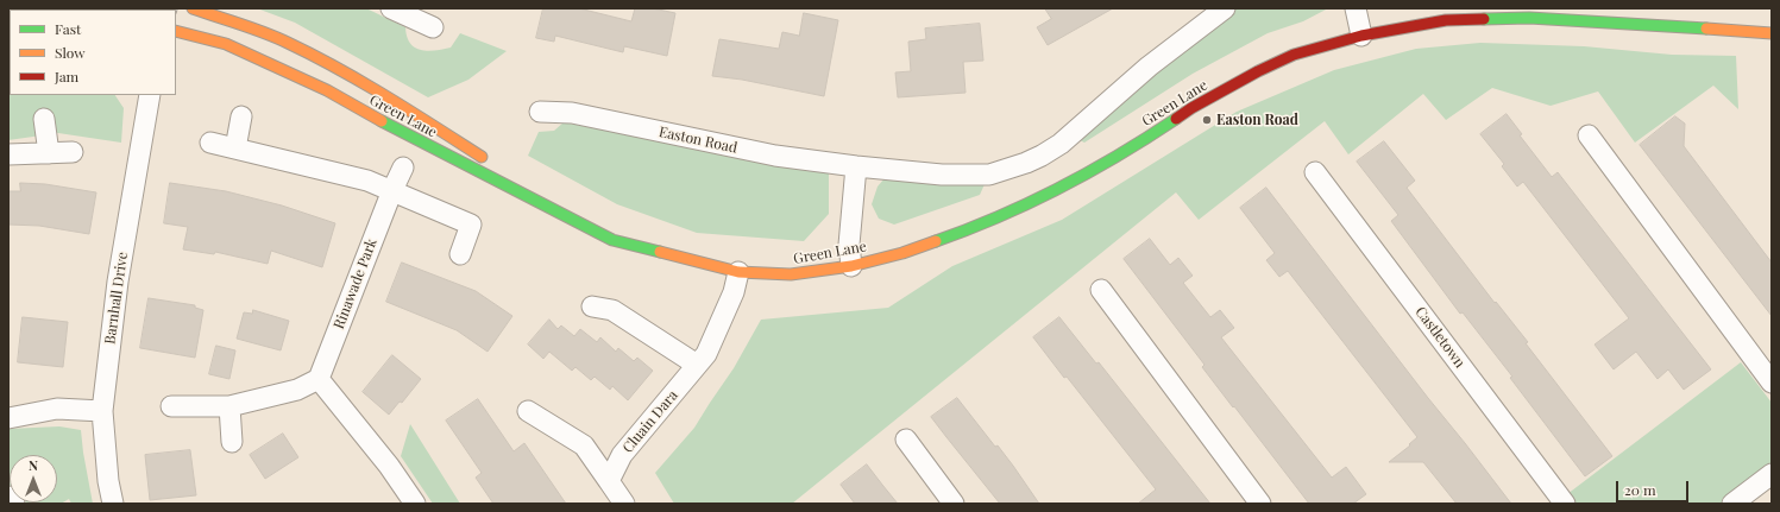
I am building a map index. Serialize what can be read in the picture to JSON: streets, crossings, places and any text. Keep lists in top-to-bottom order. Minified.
{"streets":{"street":["Green Lane","Easton Road","Rinawade Park","Barnhall Drive","Castletown","Cluain Dara"]},"crossings":[["Green Lane","Cluain Dara"]],"places":["Easton Road"],"legend":["Fast","Slow","Jam"],"scale_bar":"20 m","north":"top"}
